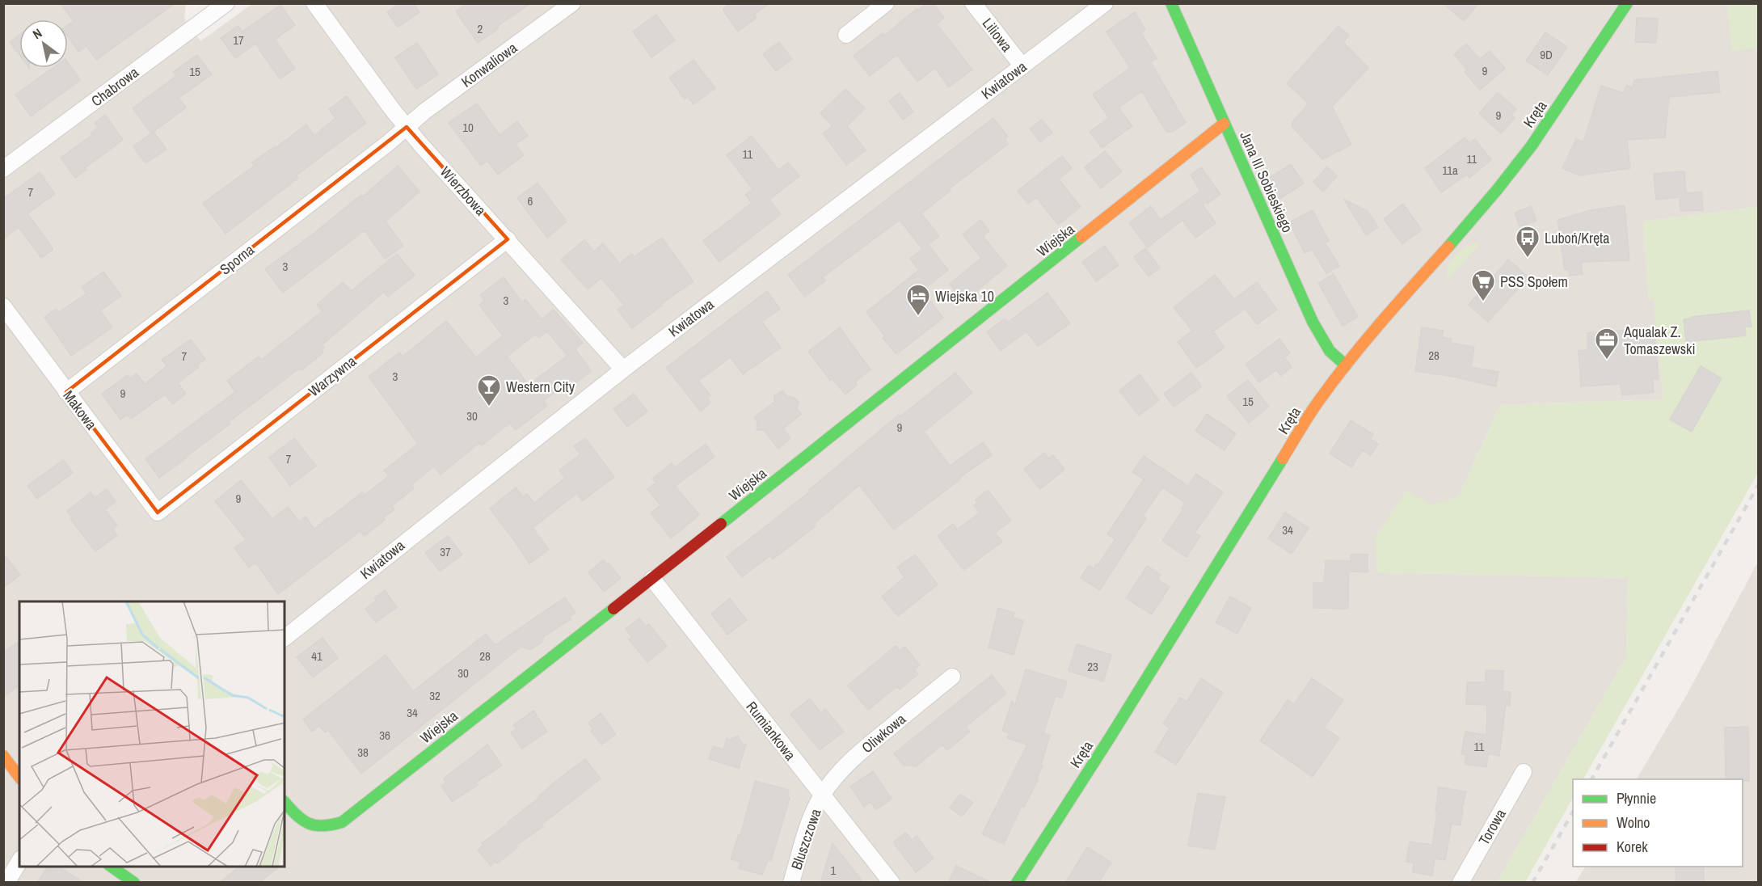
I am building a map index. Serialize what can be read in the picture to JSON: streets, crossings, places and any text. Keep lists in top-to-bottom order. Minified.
{"streets":{"street":["Liliowa","Konwaliowa","Kwiatowa","Chabrowa","Kręta","Jana III Sobieskiego","Wierzbowa","Wiejska","Sporna","Warzywna","Makowa","Rumiankowa","Oliwkowa","Torowa","Bluszczowa"]},"crossings":[["Liliowa","Kwiatowa"],["Konwaliowa","Wierzbowa"],["Konwaliowa","Sporna"],["Kwiatowa","Wierzbowa"],["Kręta","Jana III Sobieskiego"],["Jana III Sobieskiego","Wiejska"],["Wierzbowa","Sporna"],["Wierzbowa","Warzywna"],["Wiejska","Rumiankowa"],["Sporna","Makowa"],["Warzywna","Makowa"],["Rumiankowa","Oliwkowa"],["Rumiankowa","Bluszczowa"],["Oliwkowa","Bluszczowa"]],"places":{"bus stop":["Luboń/Kręta"],"supermarket":["PSS Społem"],"hotel":["Wiejska 10"],"office":["Aqualak Z. Tomaszewski"],"bar":["Western City"]},"house_numbers":["2","17","9D","9","15","9","10","11","11","11a","7","6","3","3","28","7","3","9","15","30","9","7","9","34","37","41","28","23","30","32","34","36","11","38","1"],"legend":["Płynnie","Wolno","Korek"],"north":"top left"}
